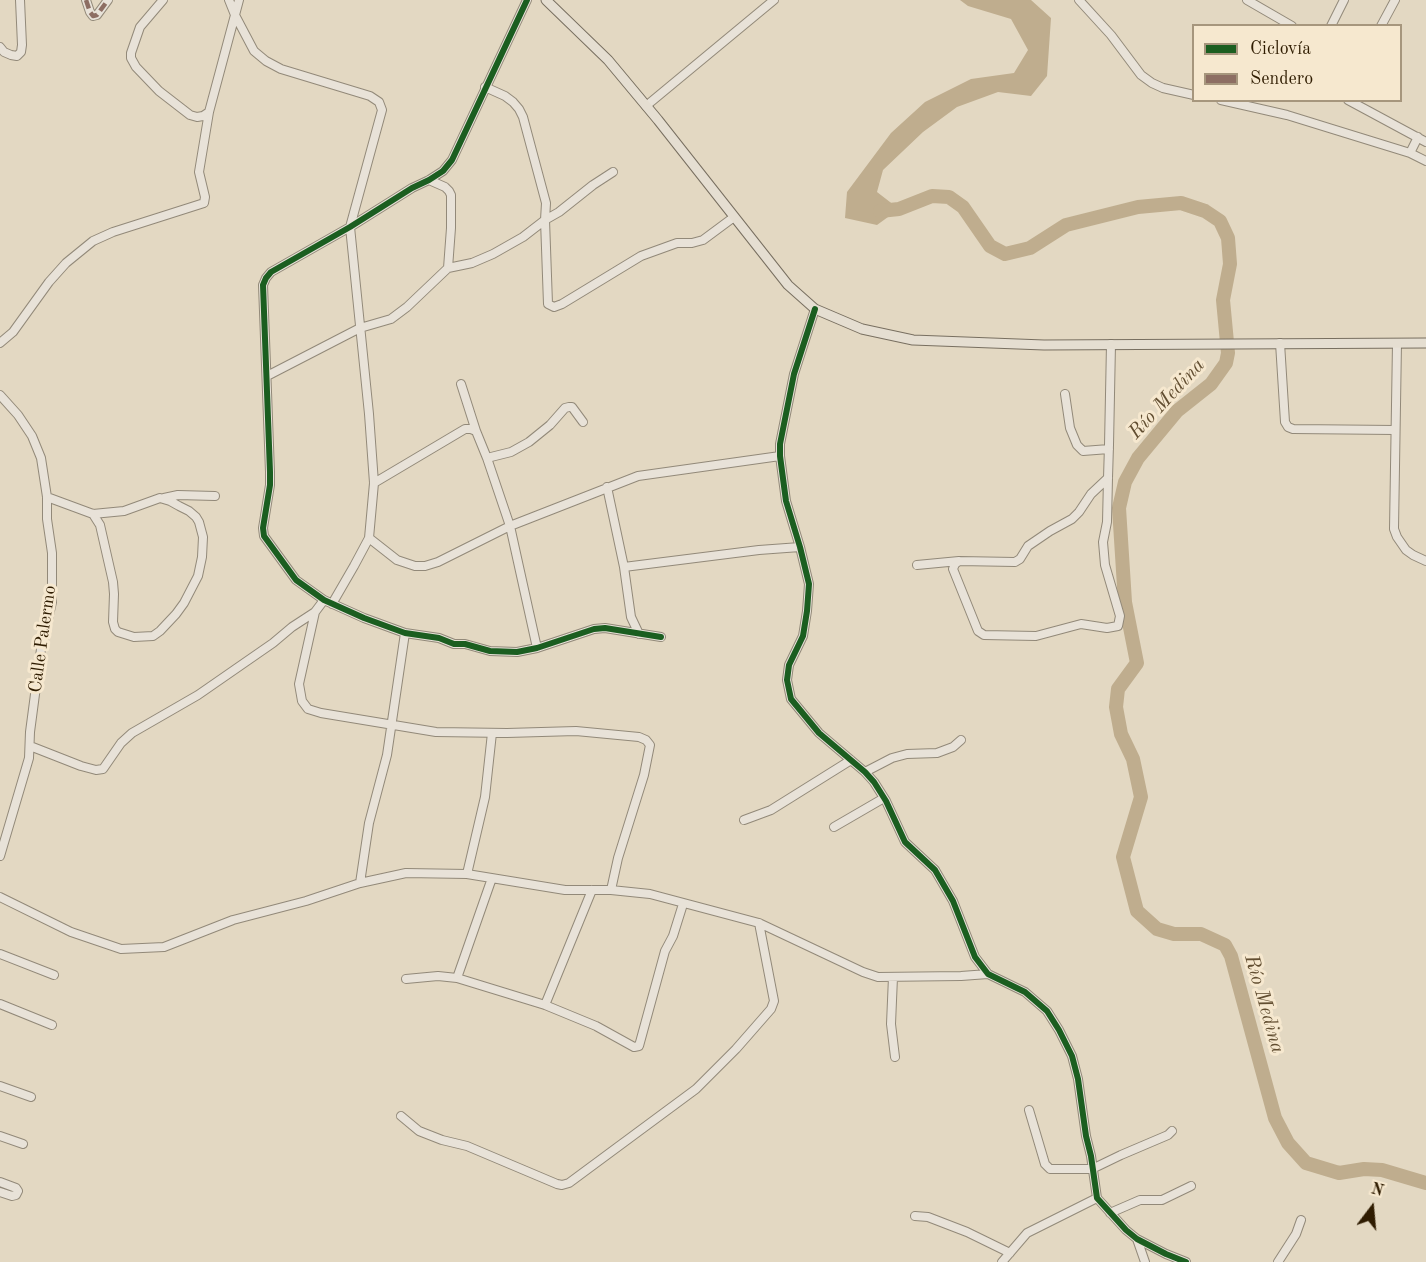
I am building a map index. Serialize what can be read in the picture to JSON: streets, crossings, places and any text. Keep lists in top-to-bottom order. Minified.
{"streets":{"street":["Calle Palermo"]},"water":["Río Medina"],"legend":["Ciclovía","Sendero"],"north":"top"}
